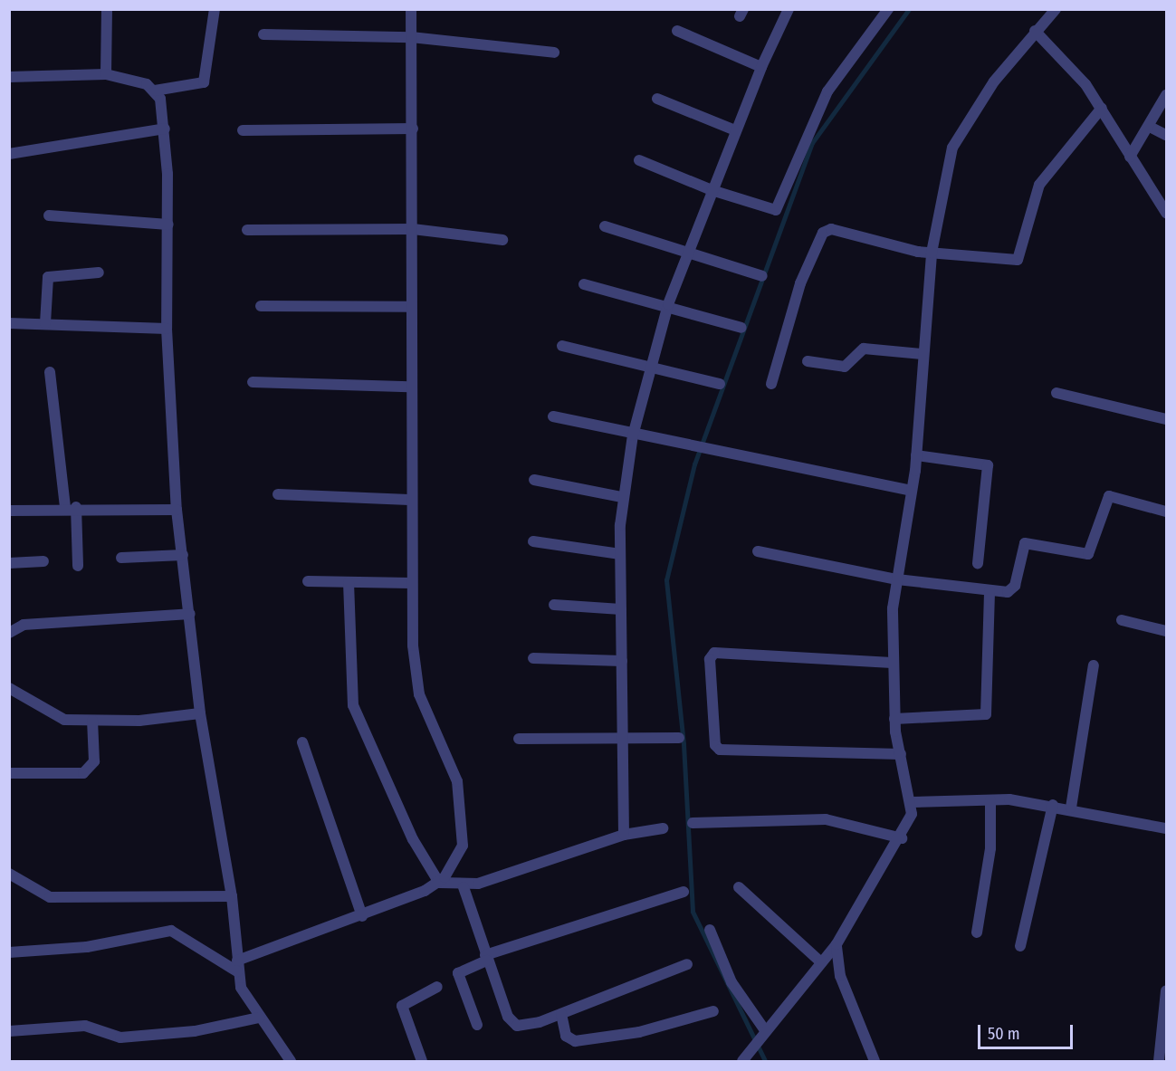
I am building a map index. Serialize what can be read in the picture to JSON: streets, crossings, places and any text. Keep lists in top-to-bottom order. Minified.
{"scale_bar":"50 m"}
